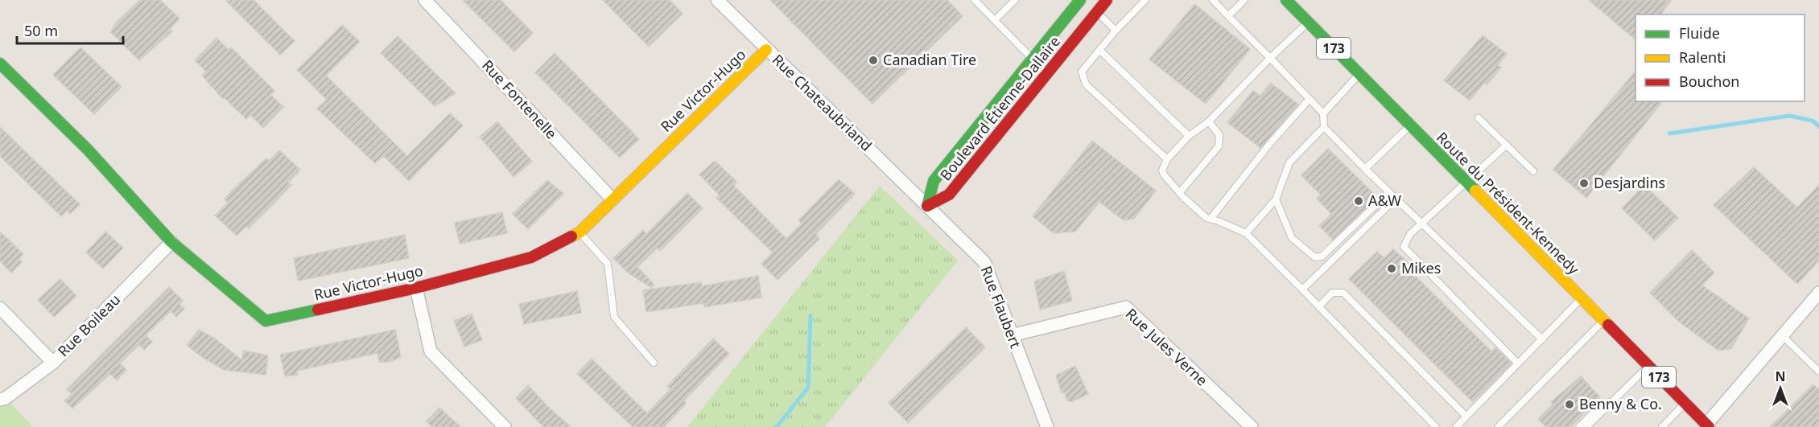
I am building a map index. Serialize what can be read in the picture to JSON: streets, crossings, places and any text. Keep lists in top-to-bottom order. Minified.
{"streets":{"street":["173","Rue Victor-Hugo","Rue Fontenelle","Rue Chateaubriand","Boulevard Étienne-Dallaire","Route du Président-Kennedy","Rue Flaubert","Rue Boileau","Rue Jules Verne"]},"crossings":[["Rue Victor-Hugo","Rue Fontenelle"],["Rue Victor-Hugo","Rue Chateaubriand"],["Rue Victor-Hugo","Rue Boileau"],["Rue Chateaubriand","Boulevard Étienne-Dallaire"],["Rue Chateaubriand","Rue Flaubert"],["Boulevard Étienne-Dallaire","Rue Flaubert"],["Rue Flaubert","Rue Jules Verne"]],"places":["Canadian Tire","Desjardins","A&W","Mikes","Benny & Co."],"legend":["Fluide","Ralenti","Bouchon"],"scale_bar":"50 m","north":"top"}
